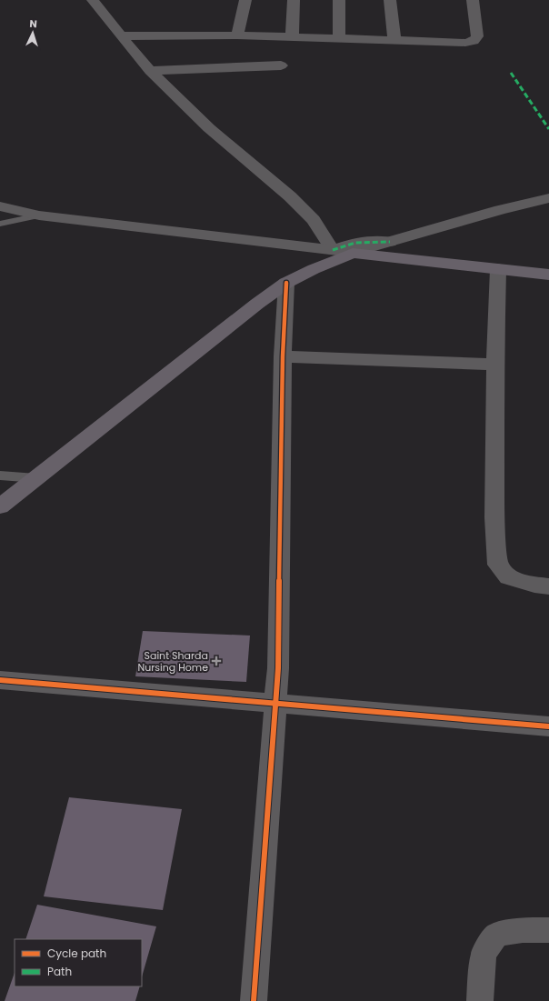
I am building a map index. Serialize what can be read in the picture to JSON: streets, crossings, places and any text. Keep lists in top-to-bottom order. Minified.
{"places":{"health":["Saint Sharda Nursing Home"]},"legend":["Cycle path","Path"],"north":"top"}
